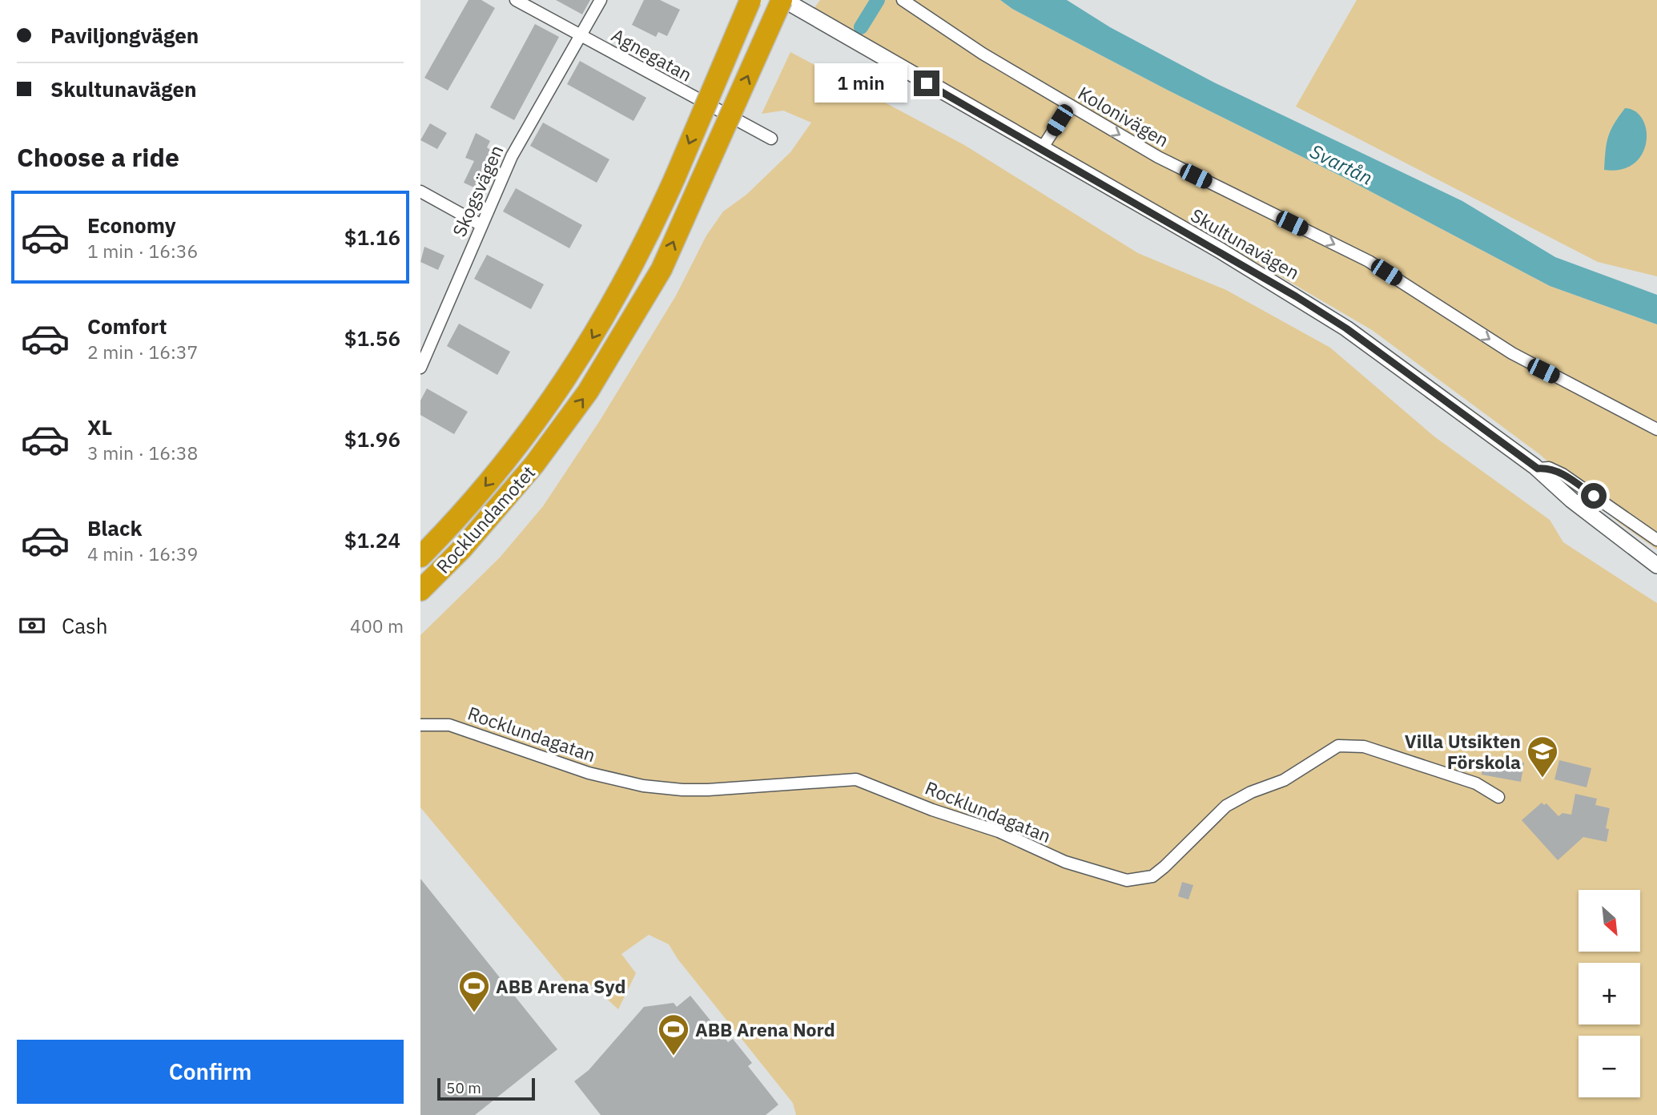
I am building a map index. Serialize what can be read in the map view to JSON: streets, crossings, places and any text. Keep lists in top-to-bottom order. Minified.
{"streets":{"highway":["Rocklundamotet"],"street":["Agnegatan","Kolonivägen","Skogsvägen","Skultunavägen","Rocklundagatan"]},"crossings":[["Agnegatan","Skogsvägen"],["Skultunavägen","Rocklundamotet"]],"one_way":["Kolonivägen"],"water":["Svartån"],"places":{"school or university":["Villa Utsikten Förskola"],"sports":["ABB Arena Syd","ABB Arena Nord"]},"scale_bar":"50 m","north":"bottom right","page":{"banner":["Paviljongvägen","Skultunavägen"],"bubble":"1 min","heading":"Choose a ride","list":[{"name":"Economy","note":"1 min · 16:36","value":"$1.16"},{"name":"Comfort","note":"2 min · 16:37","value":"$1.56"},{"name":"XL","note":"3 min · 16:38","value":"$1.96"},{"name":"Black","note":"4 min · 16:39","value":"$1.24"}],"pay":["Cash","400 m"],"map_buttons":["+","−"],"buttons":"Confirm","scale":"50 m"}}
